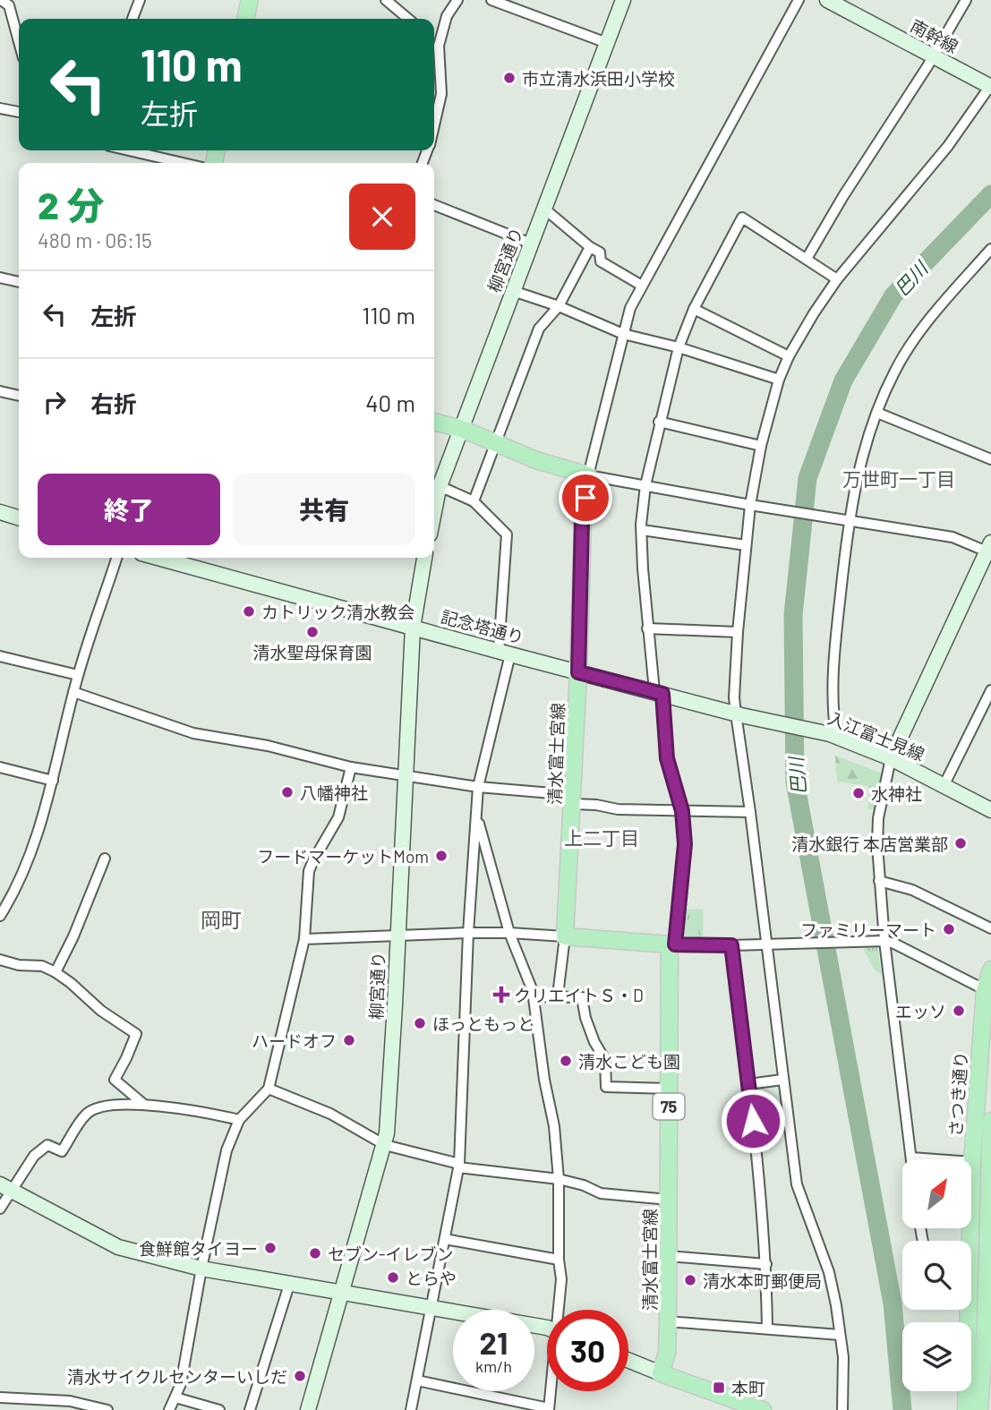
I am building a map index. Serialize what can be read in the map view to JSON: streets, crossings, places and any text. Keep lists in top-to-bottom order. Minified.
{"streets":{"main road":["清水富士宮線","さつき通り","75"],"street":["南幹線","柳宮通り","記念塔通り","入江富士見線"]},"crossings":[["柳宮通り","記念塔通り"],["記念塔通り","入江富士見線"],["記念塔通り","清水富士宮線"]],"districts":["万世町一丁目","上二丁目","岡町"],"water":["巴川"],"places":{"other":["市立清水浜田小学校","カトリック清水教会","清水聖母保育園","八幡神社","水神社","清水銀行 本店営業部","フードマーケットMom","ファミリーマート","エッソ","ほっともっと","ハードオフ","清水こども園","食鮮館タイヨー","セブン-イレブン","とらや","清水本町郵便局","清水サイクルセンターいしだ"],"health":["クリエイトＳ・D"],"transit":["本町"]},"north":"top right","page":{"turn":["110 m","左折"],"heading":["2 分","480 m · 06:15"],"list":[{"name":"左折","value":"110 m"},{"name":"右折","value":"40 m"}],"buttons":["終了","共有"],"speed":"21 km/h","limit":"30"}}
